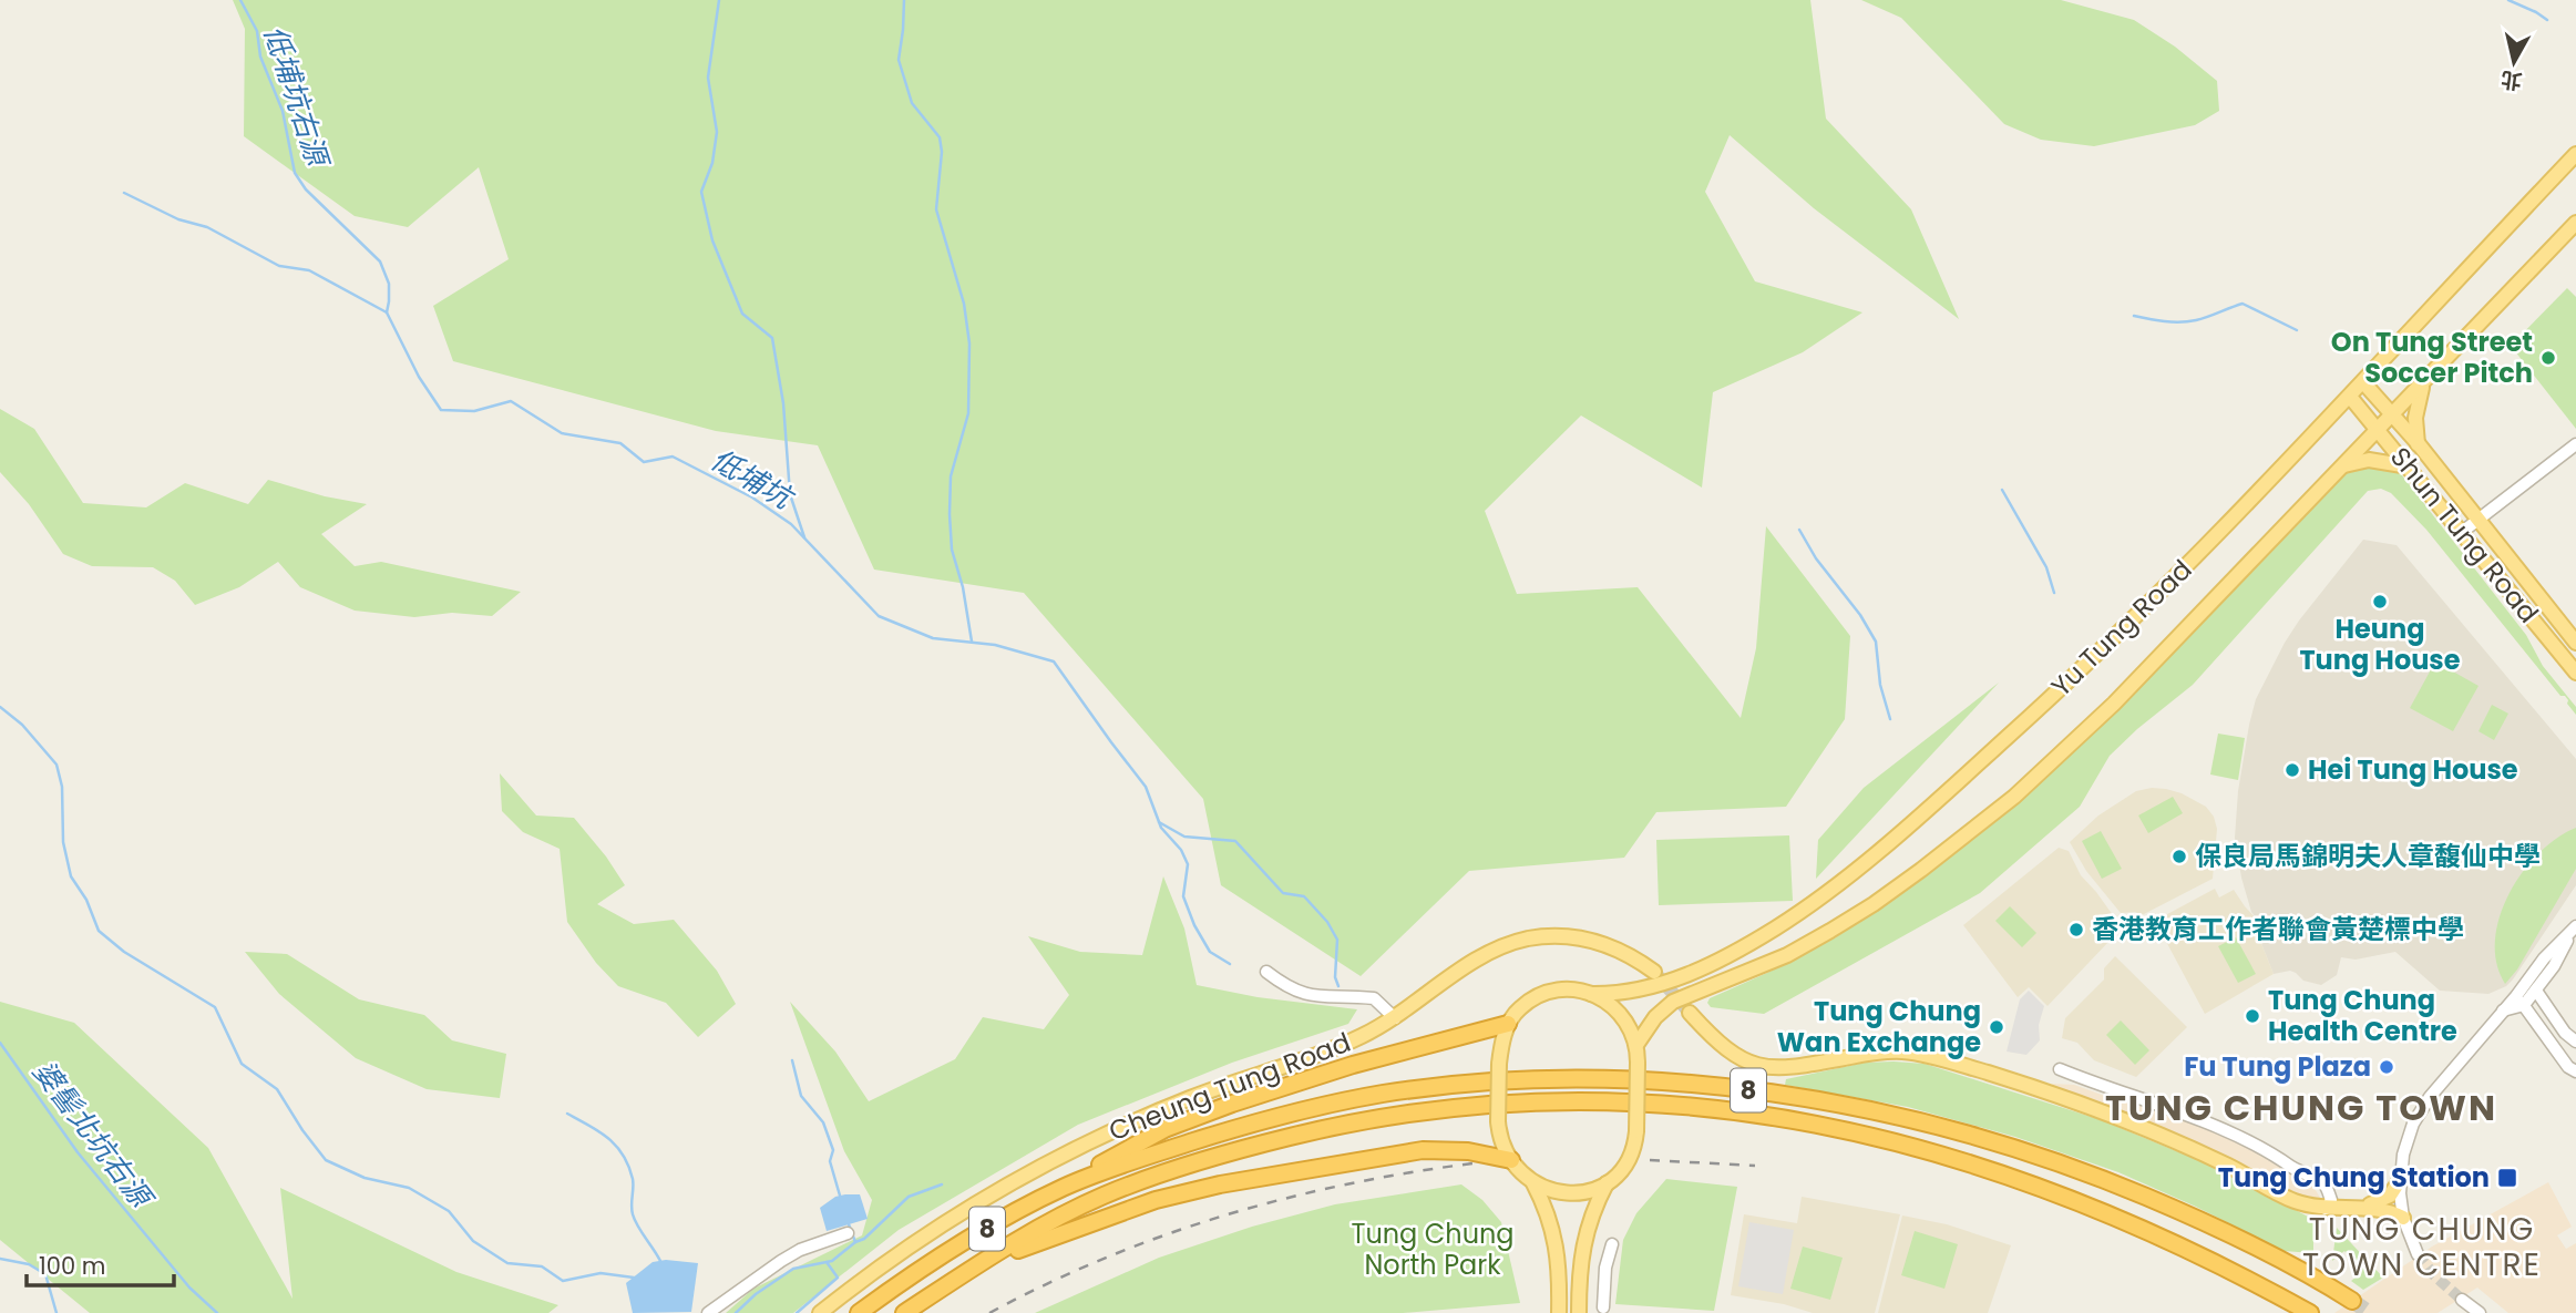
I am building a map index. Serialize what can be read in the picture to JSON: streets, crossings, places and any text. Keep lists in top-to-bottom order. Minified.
{"streets":{"highway":["8"],"main road":["Shun Tung Road","Yu Tung Road","Cheung Tung Road"]},"crossings":[["Shun Tung Road","Yu Tung Road"]],"districts":["TUNG CHUNG TOWN","TUNG CHUNG TOWN CENTRE"],"water":["低埔坑右源","低埔坑","婆髻北坑右源"],"parks":["Tung Chung North Park"],"places":{"other":["On Tung Street Soccer Pitch","Heung Tung House","Hei Tung House","保良局馬錦明夫人章馥仙中學","香港教育工作者聯會黃楚標中學","Tung Chung Health Centre","Tung Chung Wan Exchange","Fu Tung Plaza"],"transit":["Tung Chung Station"]},"scale_bar":"100 m","north":"bottom"}
